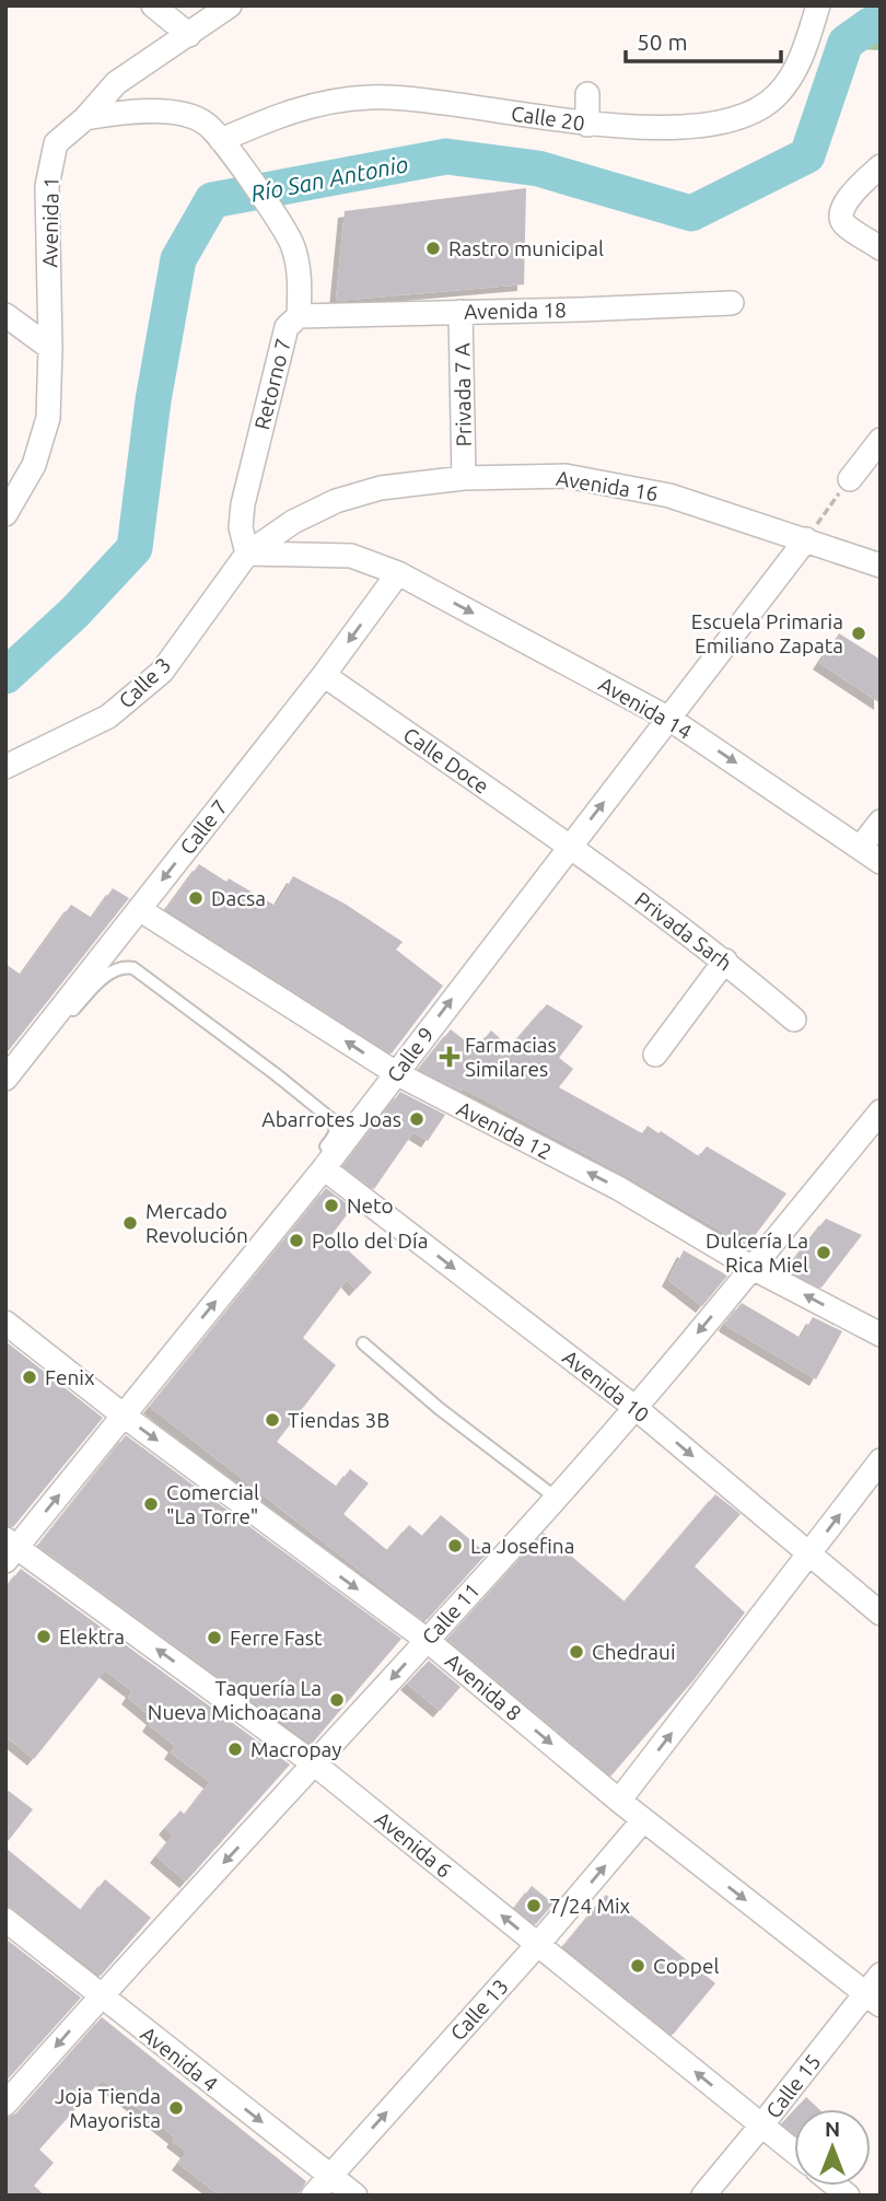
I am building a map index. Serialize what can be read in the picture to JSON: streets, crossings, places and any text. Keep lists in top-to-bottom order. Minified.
{"streets":{"street":["Calle 20","Avenida 1","Avenida 18","Retorno 7","Privada 7 A","Avenida 16","Calle 3","Avenida 14","Calle Doce","Calle 7","Privada Sarh","Calle 9","Avenida 12","Avenida 10","Calle 11","Avenida 8","Avenida 6","Calle 13","Avenida 4","Calle 15"]},"crossings":[["Calle 20","Retorno 7"],["Avenida 1","Retorno 7"],["Avenida 18","Retorno 7"],["Avenida 18","Privada 7 A"],["Retorno 7","Avenida 16"],["Retorno 7","Calle 3"],["Privada 7 A","Avenida 16"],["Avenida 16","Calle 3"],["Avenida 16","Calle 9"],["Avenida 14","Calle 7"],["Avenida 14","Calle 9"],["Calle Doce","Calle 7"],["Calle Doce","Privada Sarh"],["Calle Doce","Calle 9"],["Calle 7","Avenida 12"],["Privada Sarh","Calle 9"],["Calle 9","Avenida 12"],["Calle 9","Avenida 10"],["Calle 9","Avenida 8"],["Calle 9","Avenida 6"],["Avenida 12","Calle 11"],["Avenida 10","Calle 11"],["Calle 11","Avenida 8"],["Calle 11","Avenida 6"],["Calle 11","Avenida 4"],["Avenida 8","Calle 13"],["Avenida 8","Calle 15"],["Avenida 6","Calle 13"],["Avenida 6","Calle 15"],["Calle 13","Avenida 4"]],"one_way":["Avenida 14","Calle 7","Calle 9","Avenida 12","Avenida 10","Calle 11","Avenida 8","Avenida 6","Calle 13","Avenida 4"],"water":["Río San Antonio"],"places":{"other":["Rastro municipal","Escuela Primaria Emiliano Zapata","Dacsa","Abarrotes Joas","Neto","Mercado Revolución","Pollo del Día","Dulcería La Rica Miel","Fenix","Tiendas 3B","Comercial \"La Torre\"","La Josefina","Elektra","Ferre Fast","Chedraui","Taquería La Nueva Michoacana","Macropay","7/24 Mix","Coppel","Joja Tienda Mayorista"],"health":["Farmacias Similares"]},"scale_bar":"50 m","north":"top"}
